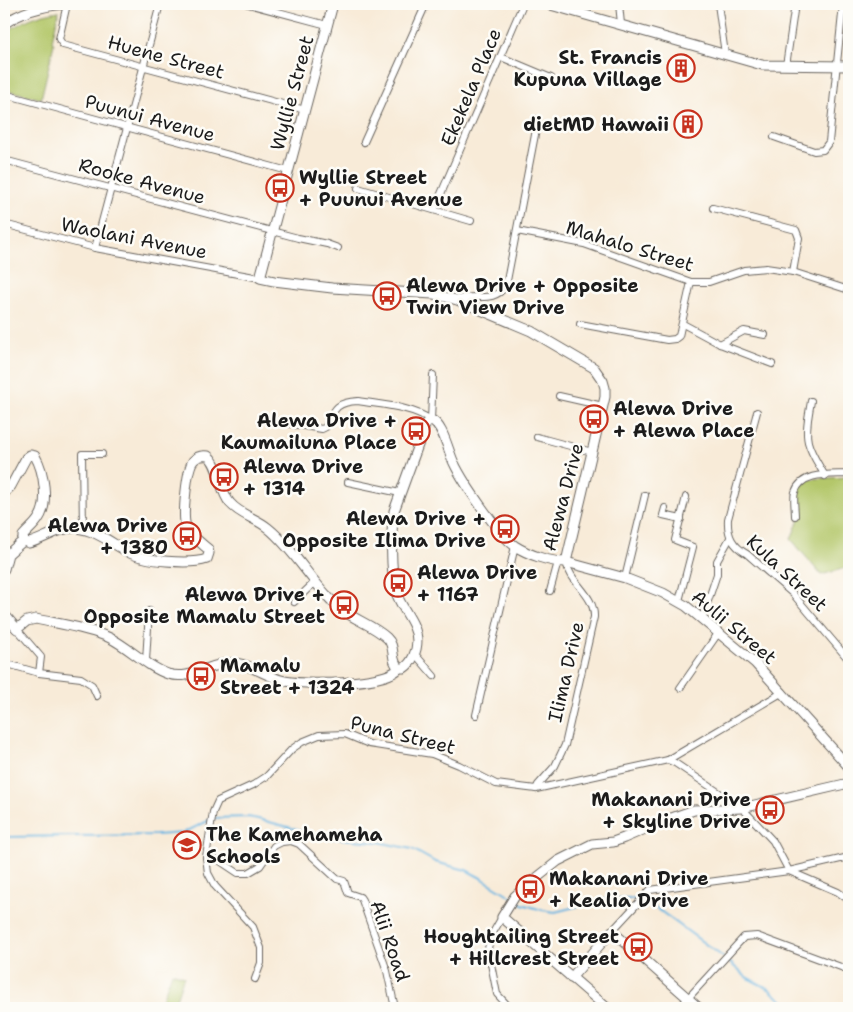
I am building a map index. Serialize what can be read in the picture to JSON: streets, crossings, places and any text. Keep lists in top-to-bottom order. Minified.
{"streets":{"street":["Huene Street","Ekekela Place","Wyllie Street","Puunui Avenue","Rooke Avenue","Waolani Avenue","Mahalo Street","Alewa Drive","Kula Street","Aulii Street","Ilima Drive","Puna Street","Alii Road"]},"crossings":[["Huene Street","Wyllie Street"],["Wyllie Street","Puunui Avenue"],["Wyllie Street","Rooke Avenue"],["Wyllie Street","Waolani Avenue"],["Wyllie Street","Alewa Drive"],["Waolani Avenue","Alewa Drive"],["Alewa Drive","Aulii Street"],["Alewa Drive","Ilima Drive"],["Aulii Street","Ilima Drive"],["Aulii Street","Puna Street"],["Ilima Drive","Puna Street"],["Puna Street","Alii Road"]],"places":{"building":["St. Francis Kupuna Village","dietMD Hawaii"],"bus stop":["Wyllie Street + Puunui Avenue","Alewa Drive + Opposite Twin View Drive","Alewa Drive + Alewa Place","Alewa Drive + Kaumailuna Place","Alewa Drive + 1314","Alewa Drive + Opposite Ilima Drive","Alewa Drive + 1380","Alewa Drive + 1167","Alewa Drive + Opposite Mamalu Street","Mamalu Street + 1324","Makanani Drive + Skyline Drive","Makanani Drive + Kealia Drive","Houghtailing Street + Hillcrest Street"],"school or university":["The Kamehameha Schools"]}}
